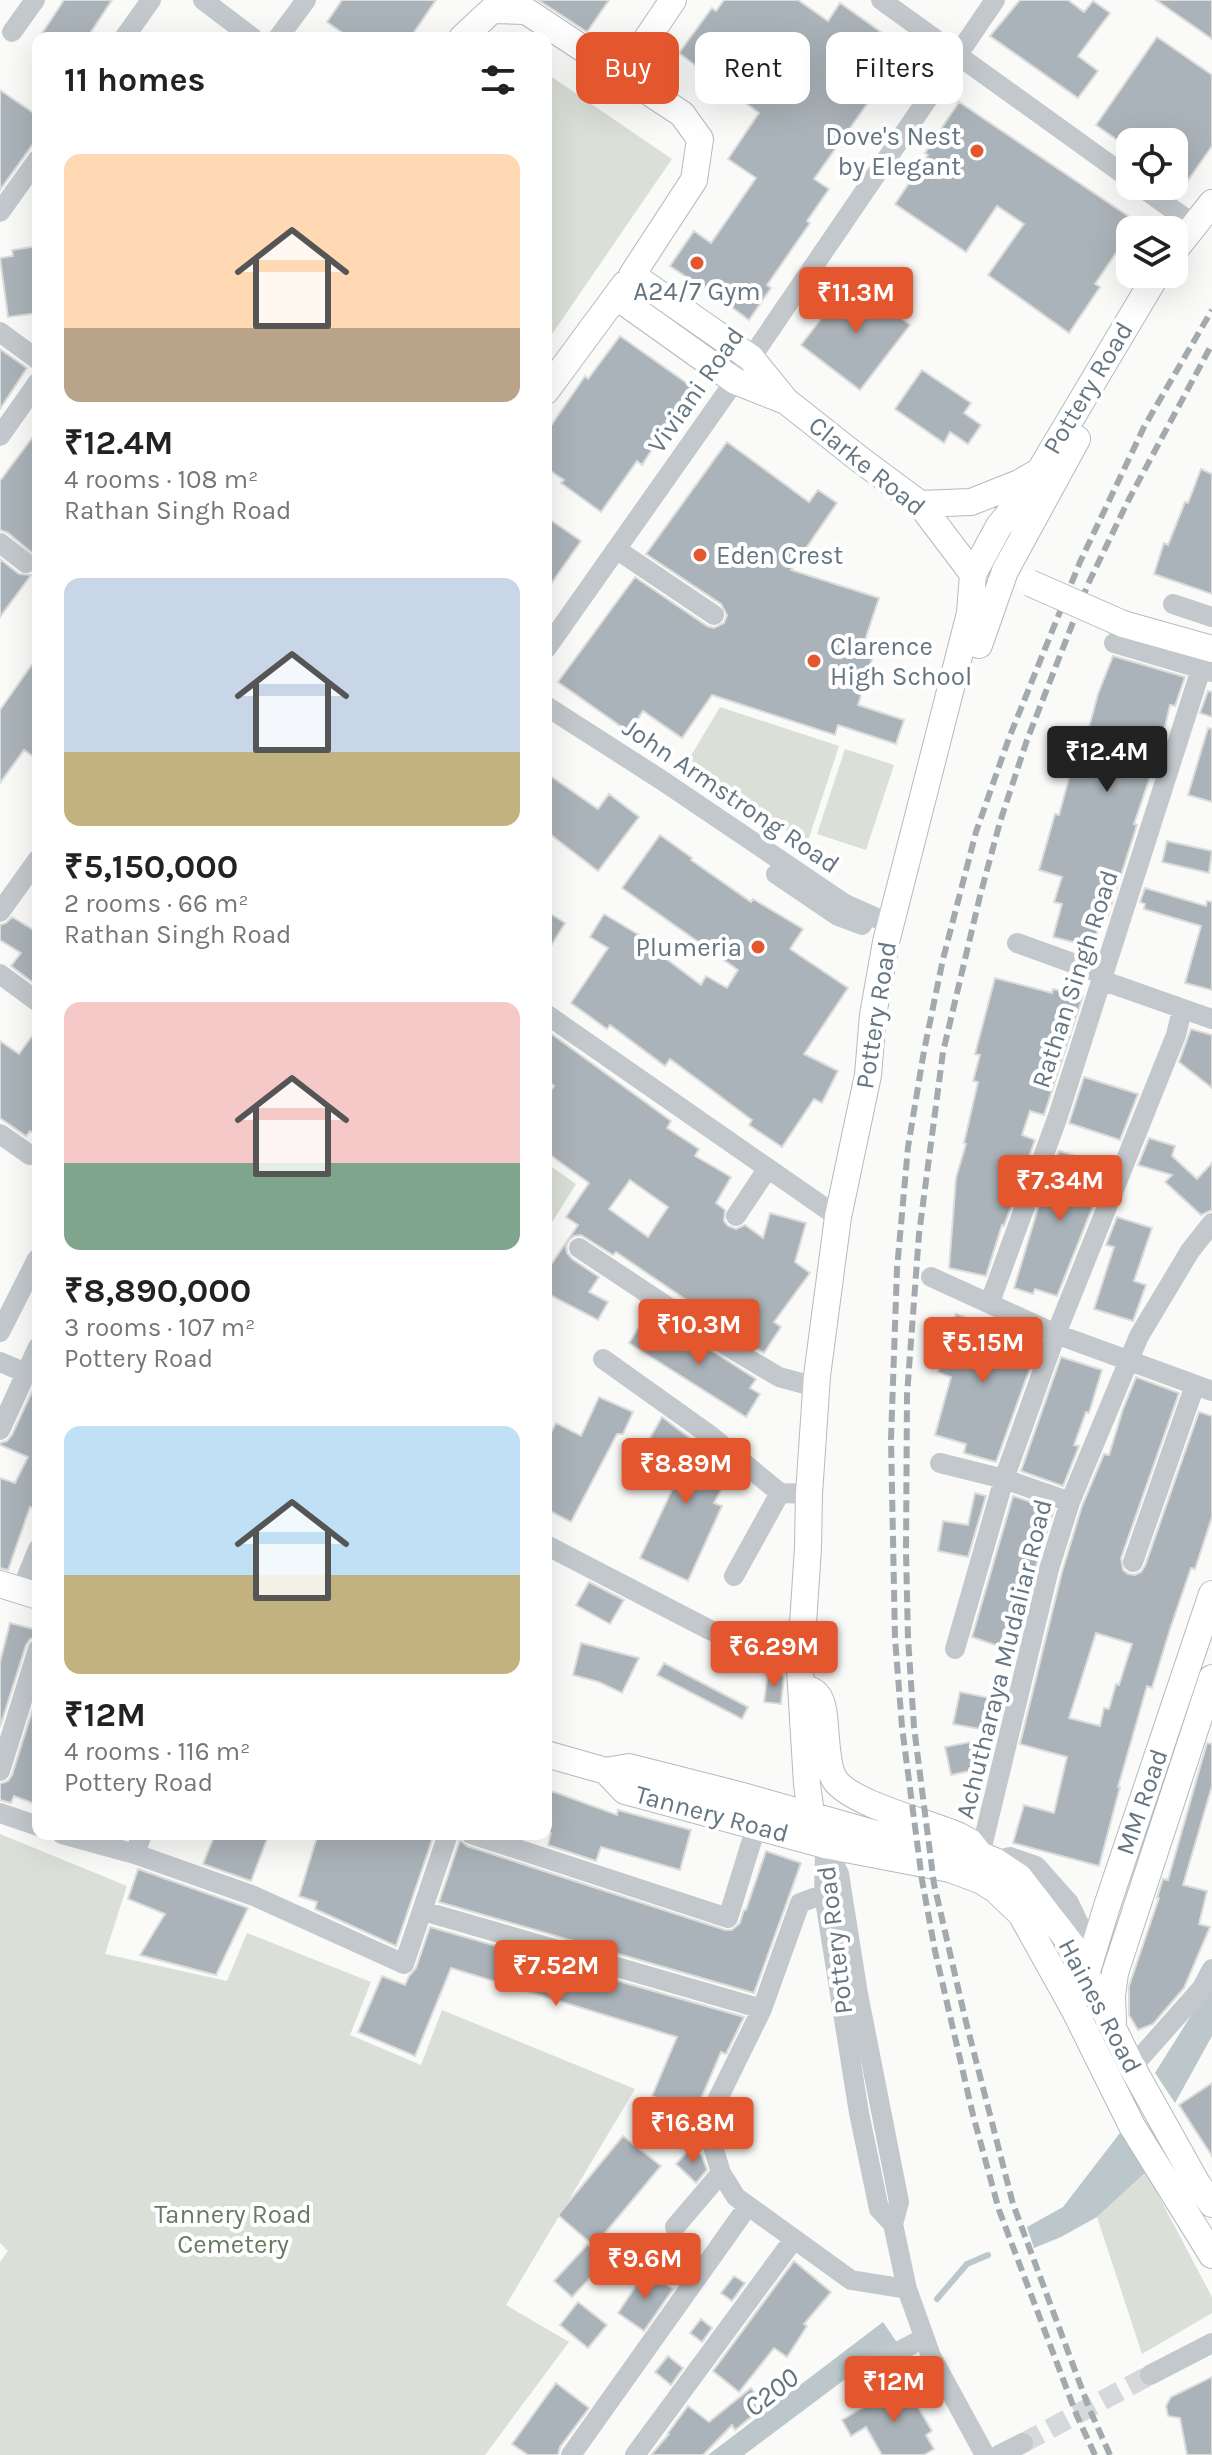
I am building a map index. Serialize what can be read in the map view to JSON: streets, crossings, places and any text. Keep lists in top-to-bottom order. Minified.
{"streets":{"main road":["Pottery Road","Clarke Road","MM Road","Tannery Road","Haines Road"],"street":["Viviani Road","John Armstrong Road","Rathan Singh Road","Achutharaya Mudaliar Road"]},"crossings":[["Pottery Road","Clarke Road"],["Pottery Road","John Armstrong Road"],["Pottery Road","Tannery Road"],["Pottery Road","Haines Road"],["Viviani Road","Clarke Road"],["Achutharaya Mudaliar Road","Haines Road"],["MM Road","Haines Road"],["Tannery Road","Haines Road"]],"water":["C200"],"parks":["Tannery Road Cemetery"],"places":["Dove's Nest by Elegant","A24/7 Gym","Eden Crest","Clarence High School","Plumeria"],"page":{"chip":["Buy","Rent","Filters"],"heading":"11 homes","list":[{"name":"₹12.4M","note":"4 rooms · 108 m² · Rathan Singh Road"},{"name":"₹5,150,000","note":"2 rooms · 66 m² · Rathan Singh Road"},{"name":"₹8,890,000","note":"3 rooms · 107 m² · Pottery Road"},{"name":"₹12M","note":"4 rooms · 116 m² · Pottery Road"}],"price":["₹11.3M","₹12.4M","₹7.34M","₹10.3M","₹5.15M","₹8.89M","₹6.29M","₹7.52M","₹16.8M","₹9.6M","₹12M"]}}
